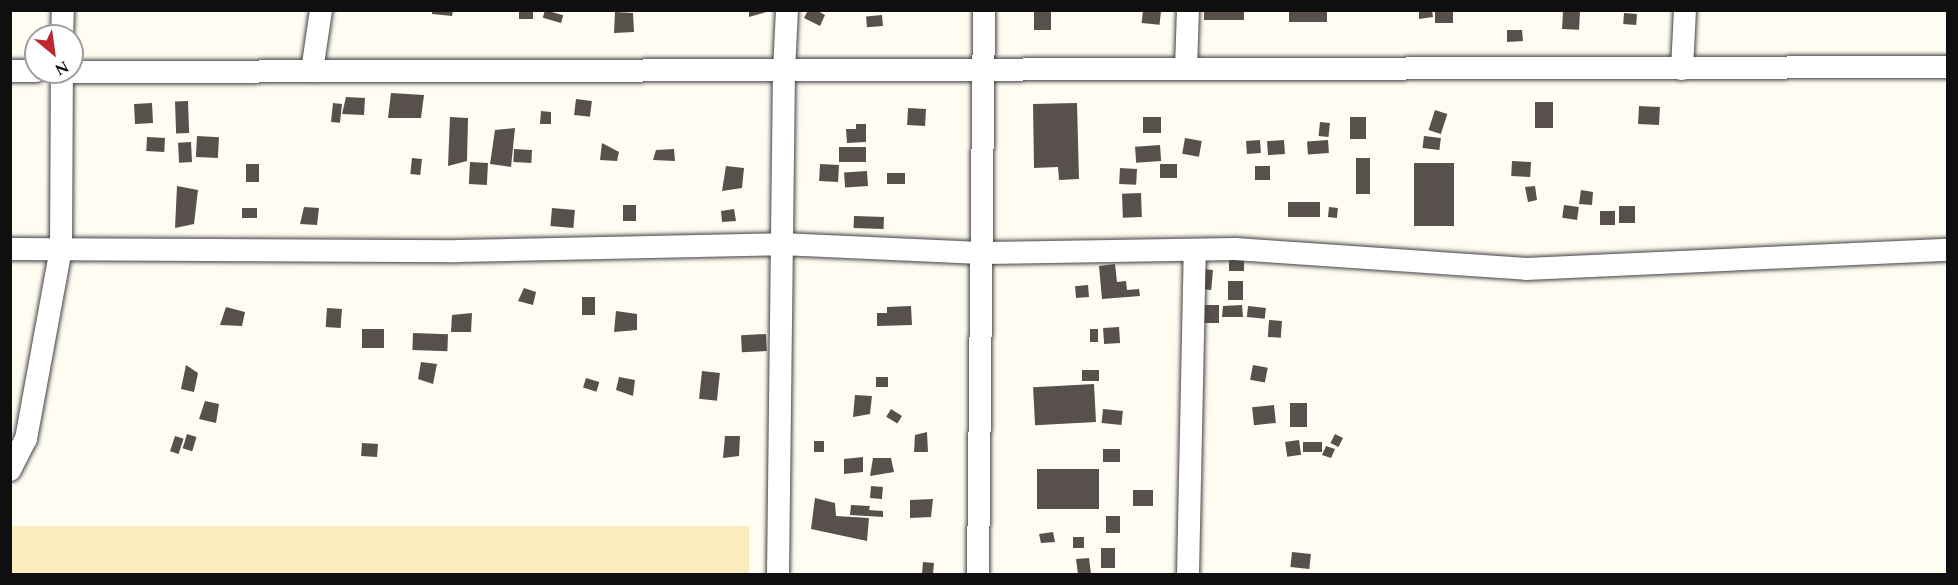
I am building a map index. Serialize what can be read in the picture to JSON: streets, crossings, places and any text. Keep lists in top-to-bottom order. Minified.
{"north":"bottom right"}
